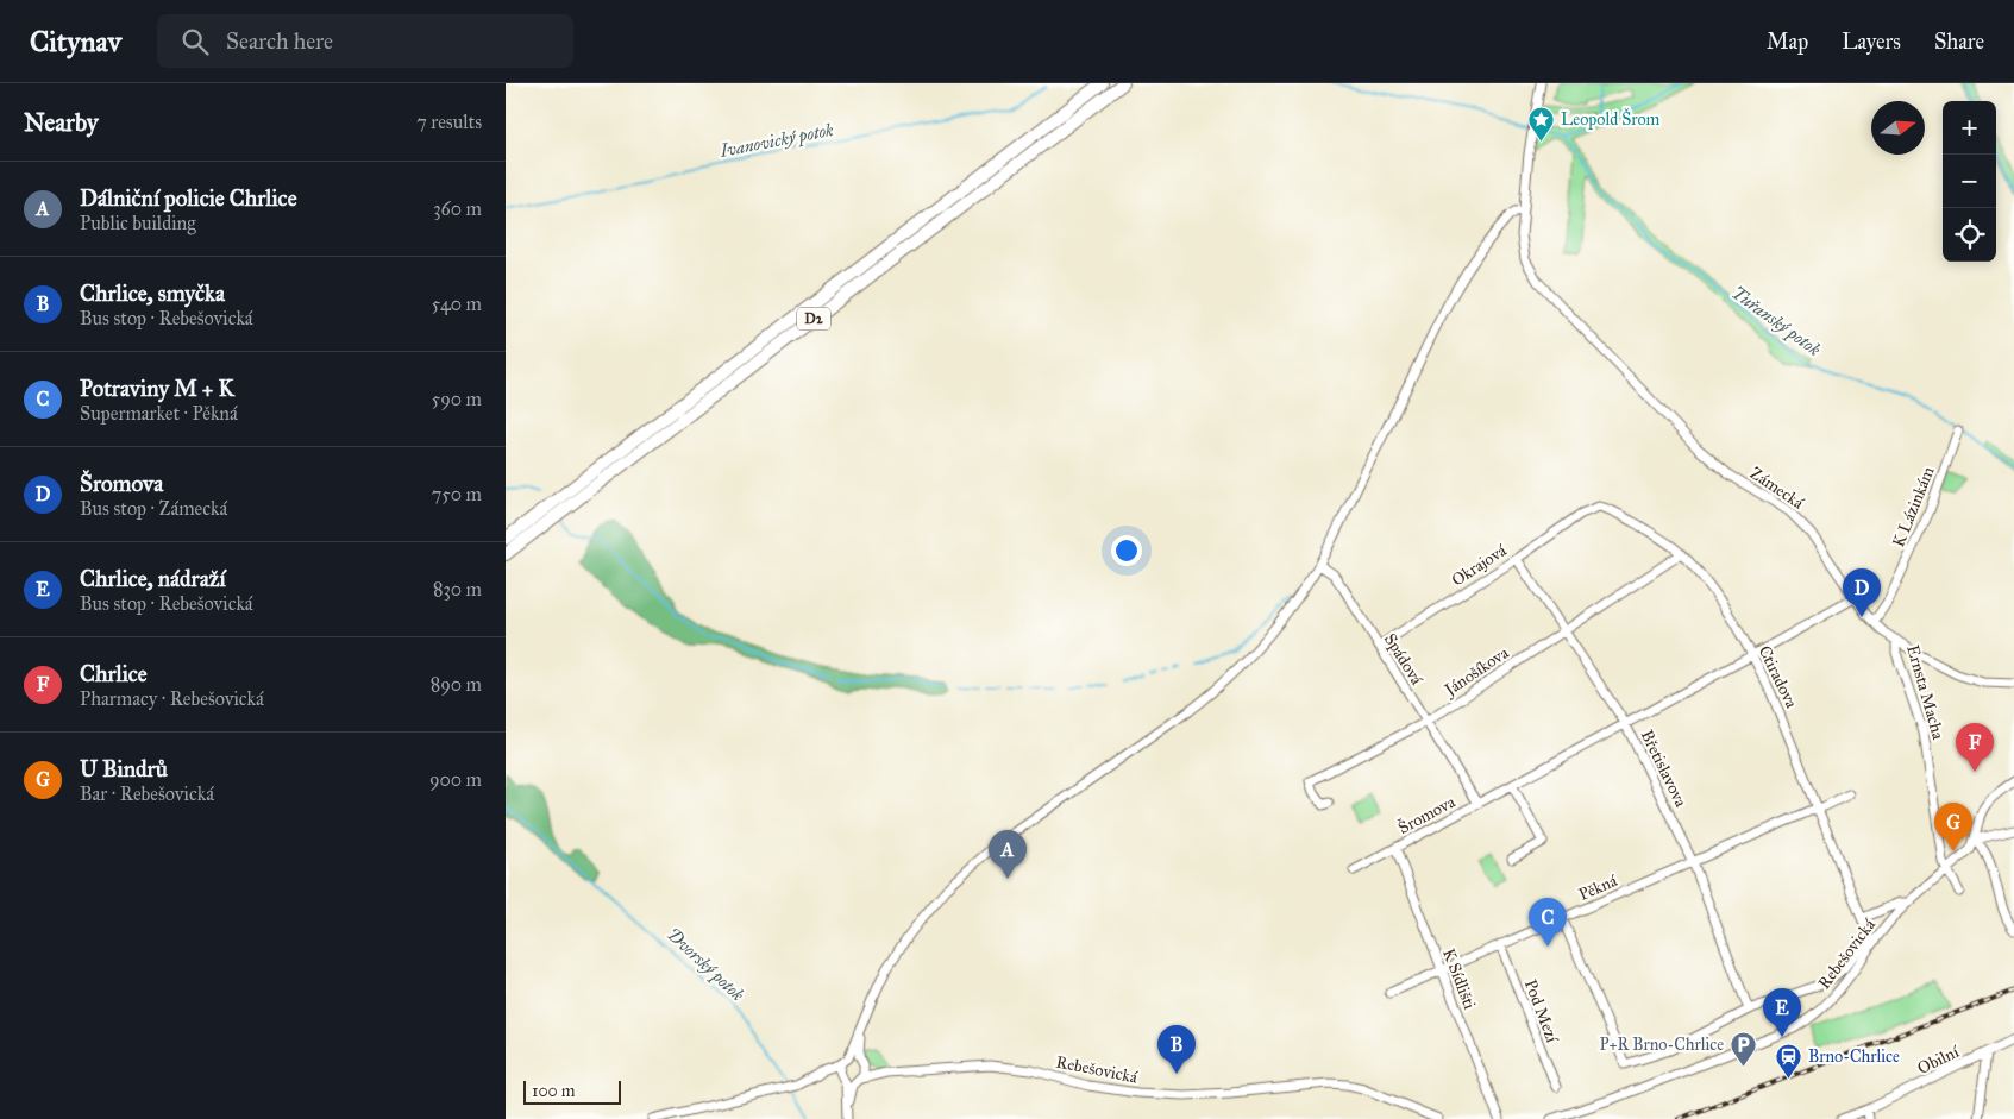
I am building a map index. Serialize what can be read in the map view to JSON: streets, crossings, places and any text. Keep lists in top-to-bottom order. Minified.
{"streets":{"highway":["D2"],"street":["Zámecká","K Lázinkám","Okrajová","Spádová","Jánošíkova","Ctiradova","Ernsta Macha","Břetislavova","Šromova","Pěkná","Rebešovická","K Sídlišti","Pod Mezí","Obilní"]},"crossings":[["Zámecká","K Lázinkám"],["Zámecká","Ernsta Macha"],["Zámecká","Šromova"],["Okrajová","Spádová"],["Okrajová","Ctiradova"],["Okrajová","Břetislavova"],["Spádová","Jánošíkova"],["Spádová","Šromova"],["Jánošíkova","Ctiradova"],["Jánošíkova","Břetislavova"],["Ctiradova","Šromova"],["Ctiradova","Pěkná"],["Ernsta Macha","Rebešovická"],["Břetislavova","Šromova"],["Břetislavova","Pěkná"],["Šromova","K Sídlišti"],["Pěkná","K Sídlišti"],["Pěkná","Pod Mezí"]],"water":["Ivanovický potok","Tuřanský potok","Dvorský potok"],"places":{"place":["Leopold Šrom"],"parking":["P+R Brno-Chrlice"],"station":["Brno-Chrlice"]},"scale_bar":"100 m","north":"right","page":{"header":"Citynav","search":"Search here","nav":["Map","Layers","Share"],"heading":["Nearby","7 results"],"map_buttons":["+","−"],"list":[{"mark":"A","name":"Dálniční policie Chrlice","note":"Public building","value":"360 m"},{"mark":"B","name":"Chrlice, smyčka","note":"Bus stop · Rebešovická","value":"540 m"},{"mark":"C","name":"Potraviny M + K","note":"Supermarket · Pěkná","value":"590 m"},{"mark":"D","name":"Šromova","note":"Bus stop · Zámecká","value":"750 m"},{"mark":"E","name":"Chrlice, nádraží","note":"Bus stop · Rebešovická","value":"830 m"},{"mark":"F","name":"Chrlice","note":"Pharmacy · Rebešovická","value":"890 m"},{"mark":"G","name":"U Bindrů","note":"Bar · Rebešovická","value":"900 m"}],"pins":["D","F","G","A","C","E","B"],"scale":"100 m"}}
